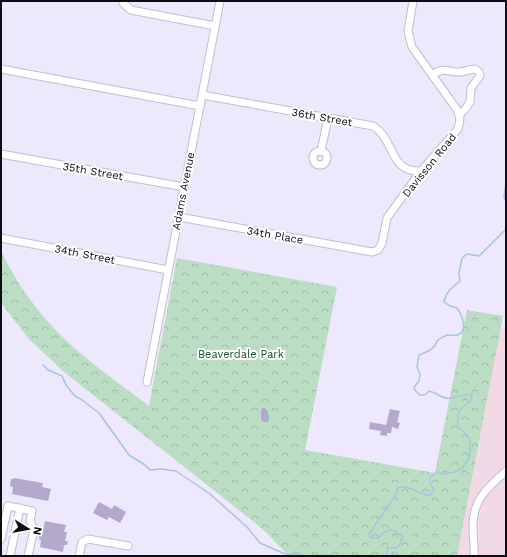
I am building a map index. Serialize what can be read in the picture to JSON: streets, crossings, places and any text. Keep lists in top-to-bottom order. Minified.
{"streets":{"street":["36th Street","Davisson Road","35th Street","Adams Avenue","34th Place","34th Street"]},"crossings":[["36th Street","Davisson Road"],["36th Street","Adams Avenue"],["Davisson Road","34th Place"],["35th Street","Adams Avenue"],["Adams Avenue","34th Place"],["Adams Avenue","34th Street"]],"parks":["Beaverdale Park"],"north":"right"}
